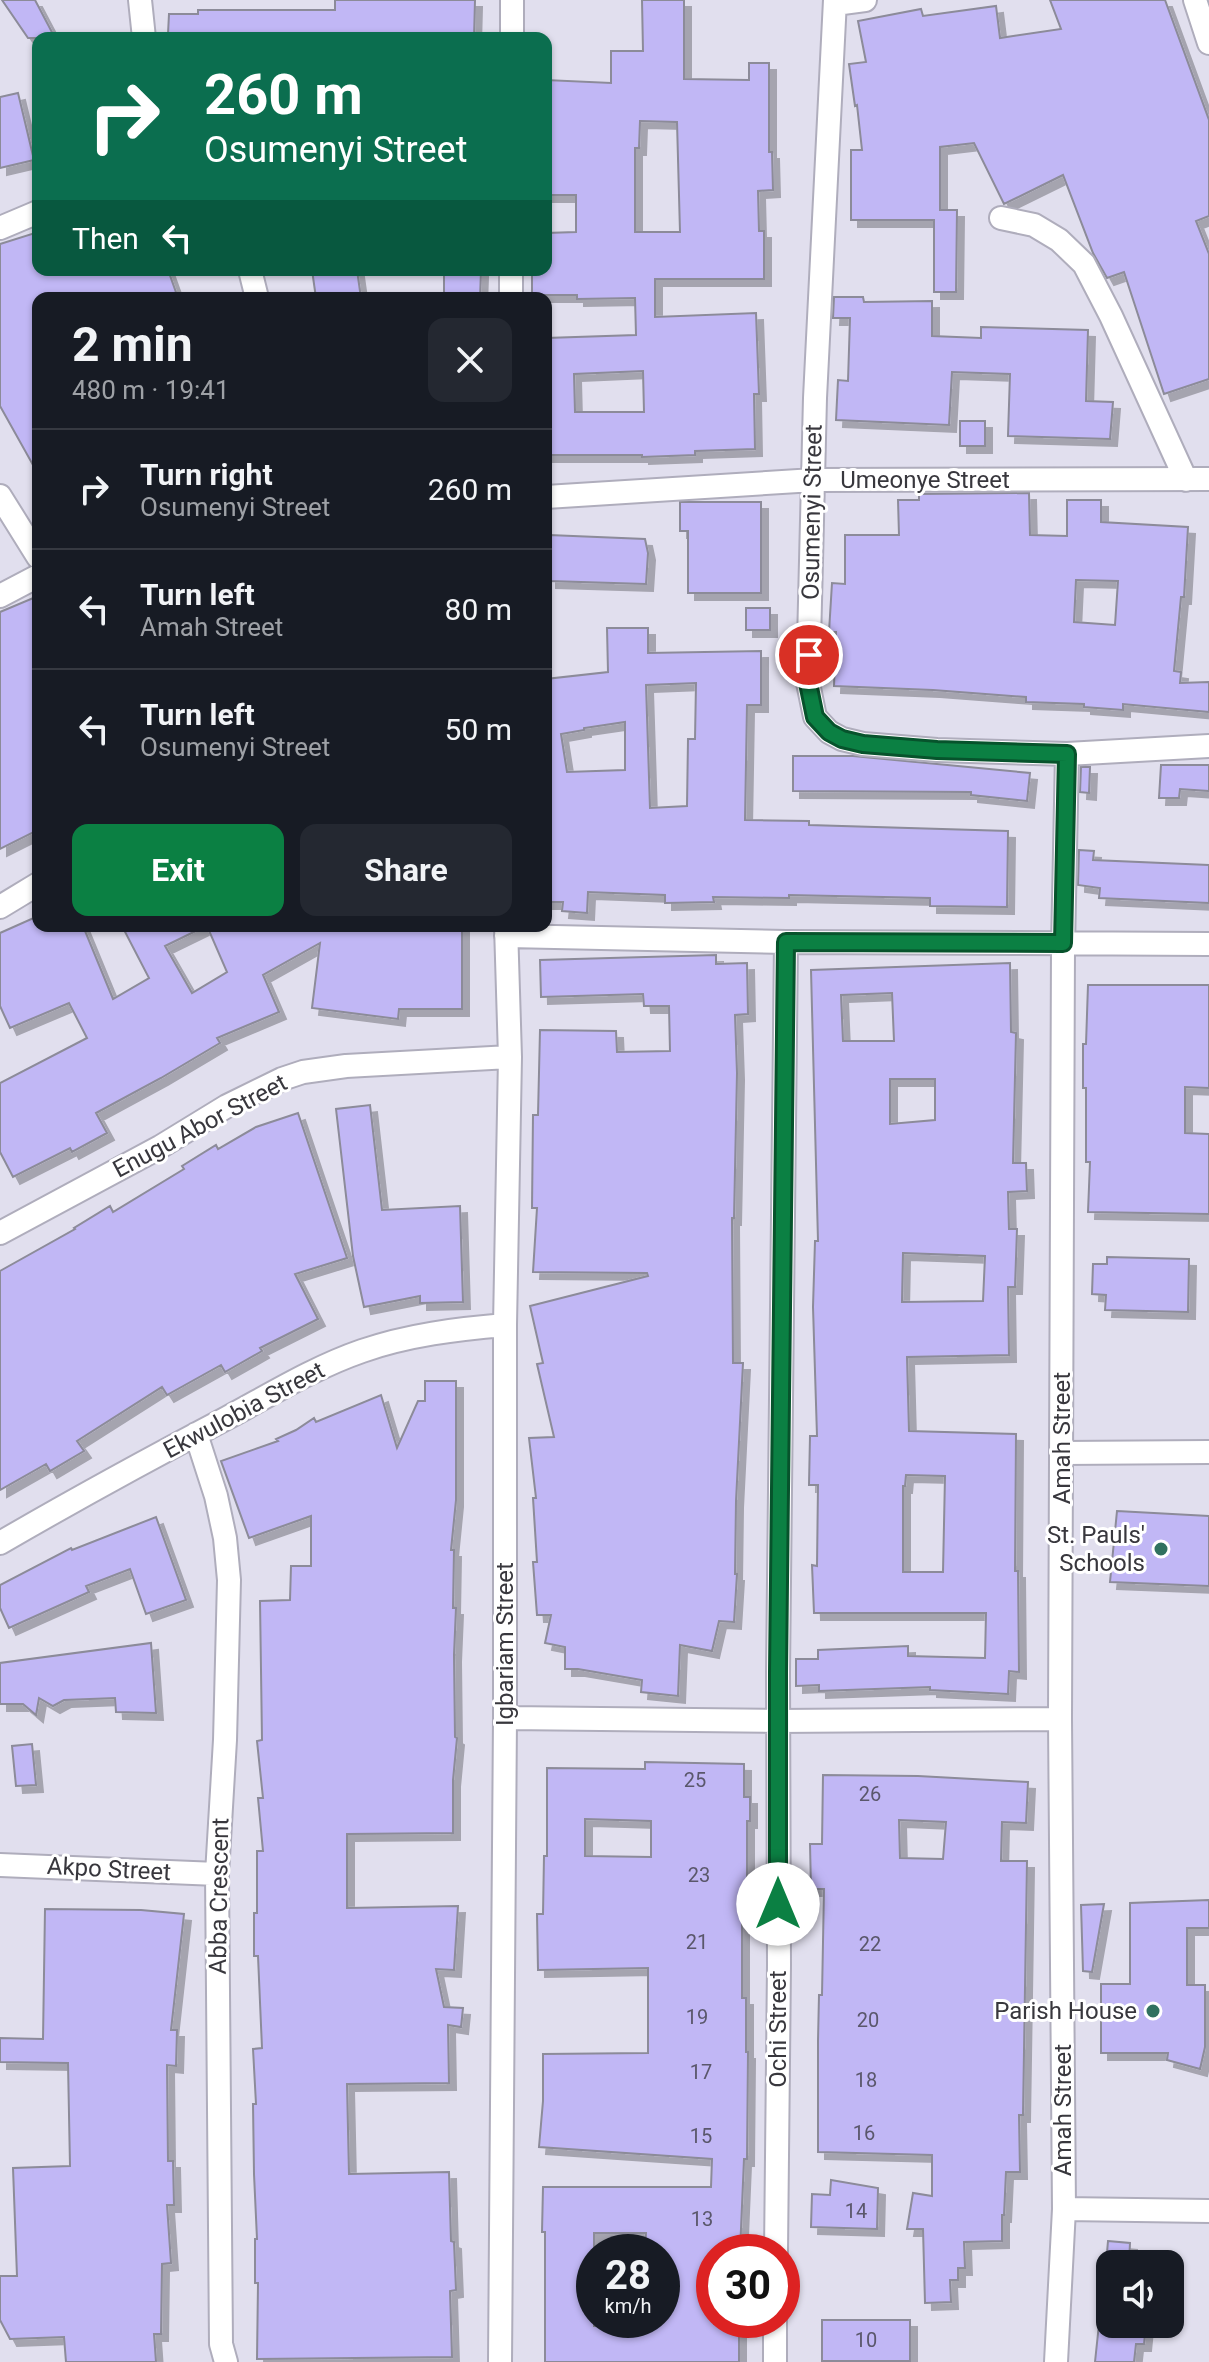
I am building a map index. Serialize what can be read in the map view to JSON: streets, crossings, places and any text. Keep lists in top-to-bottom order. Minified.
{"streets":{"street":["Umeonye Street","Osumenyi Street","Enugu Abor Street","Ekwulobia Street","Amah Street","Igbariam Street","Akpo Street","Abba Crescent","Ochi Street"]},"crossings":[["Umeonye Street","Osumenyi Street"],["Osumenyi Street","Amah Street"],["Enugu Abor Street","Igbariam Street"],["Ekwulobia Street","Igbariam Street"],["Ekwulobia Street","Abba Crescent"],["Akpo Street","Abba Crescent"]],"places":["St. Pauls' Schools","Parish House"],"house_numbers":["25","26","23","21","22","19","20","17","18","16","15","14","13","10"],"page":{"turn":["260 m","Osumenyi Street"],"then":"Then","heading":["2 min","480 m · 19:41"],"list":[{"name":"Turn right","note":"Osumenyi Street","value":"260 m"},{"name":"Turn left","note":"Amah Street","value":"80 m"},{"name":"Turn left","note":"Osumenyi Street","value":"50 m"}],"buttons":["Exit","Share"],"speed":"28 km/h","limit":"30"}}
